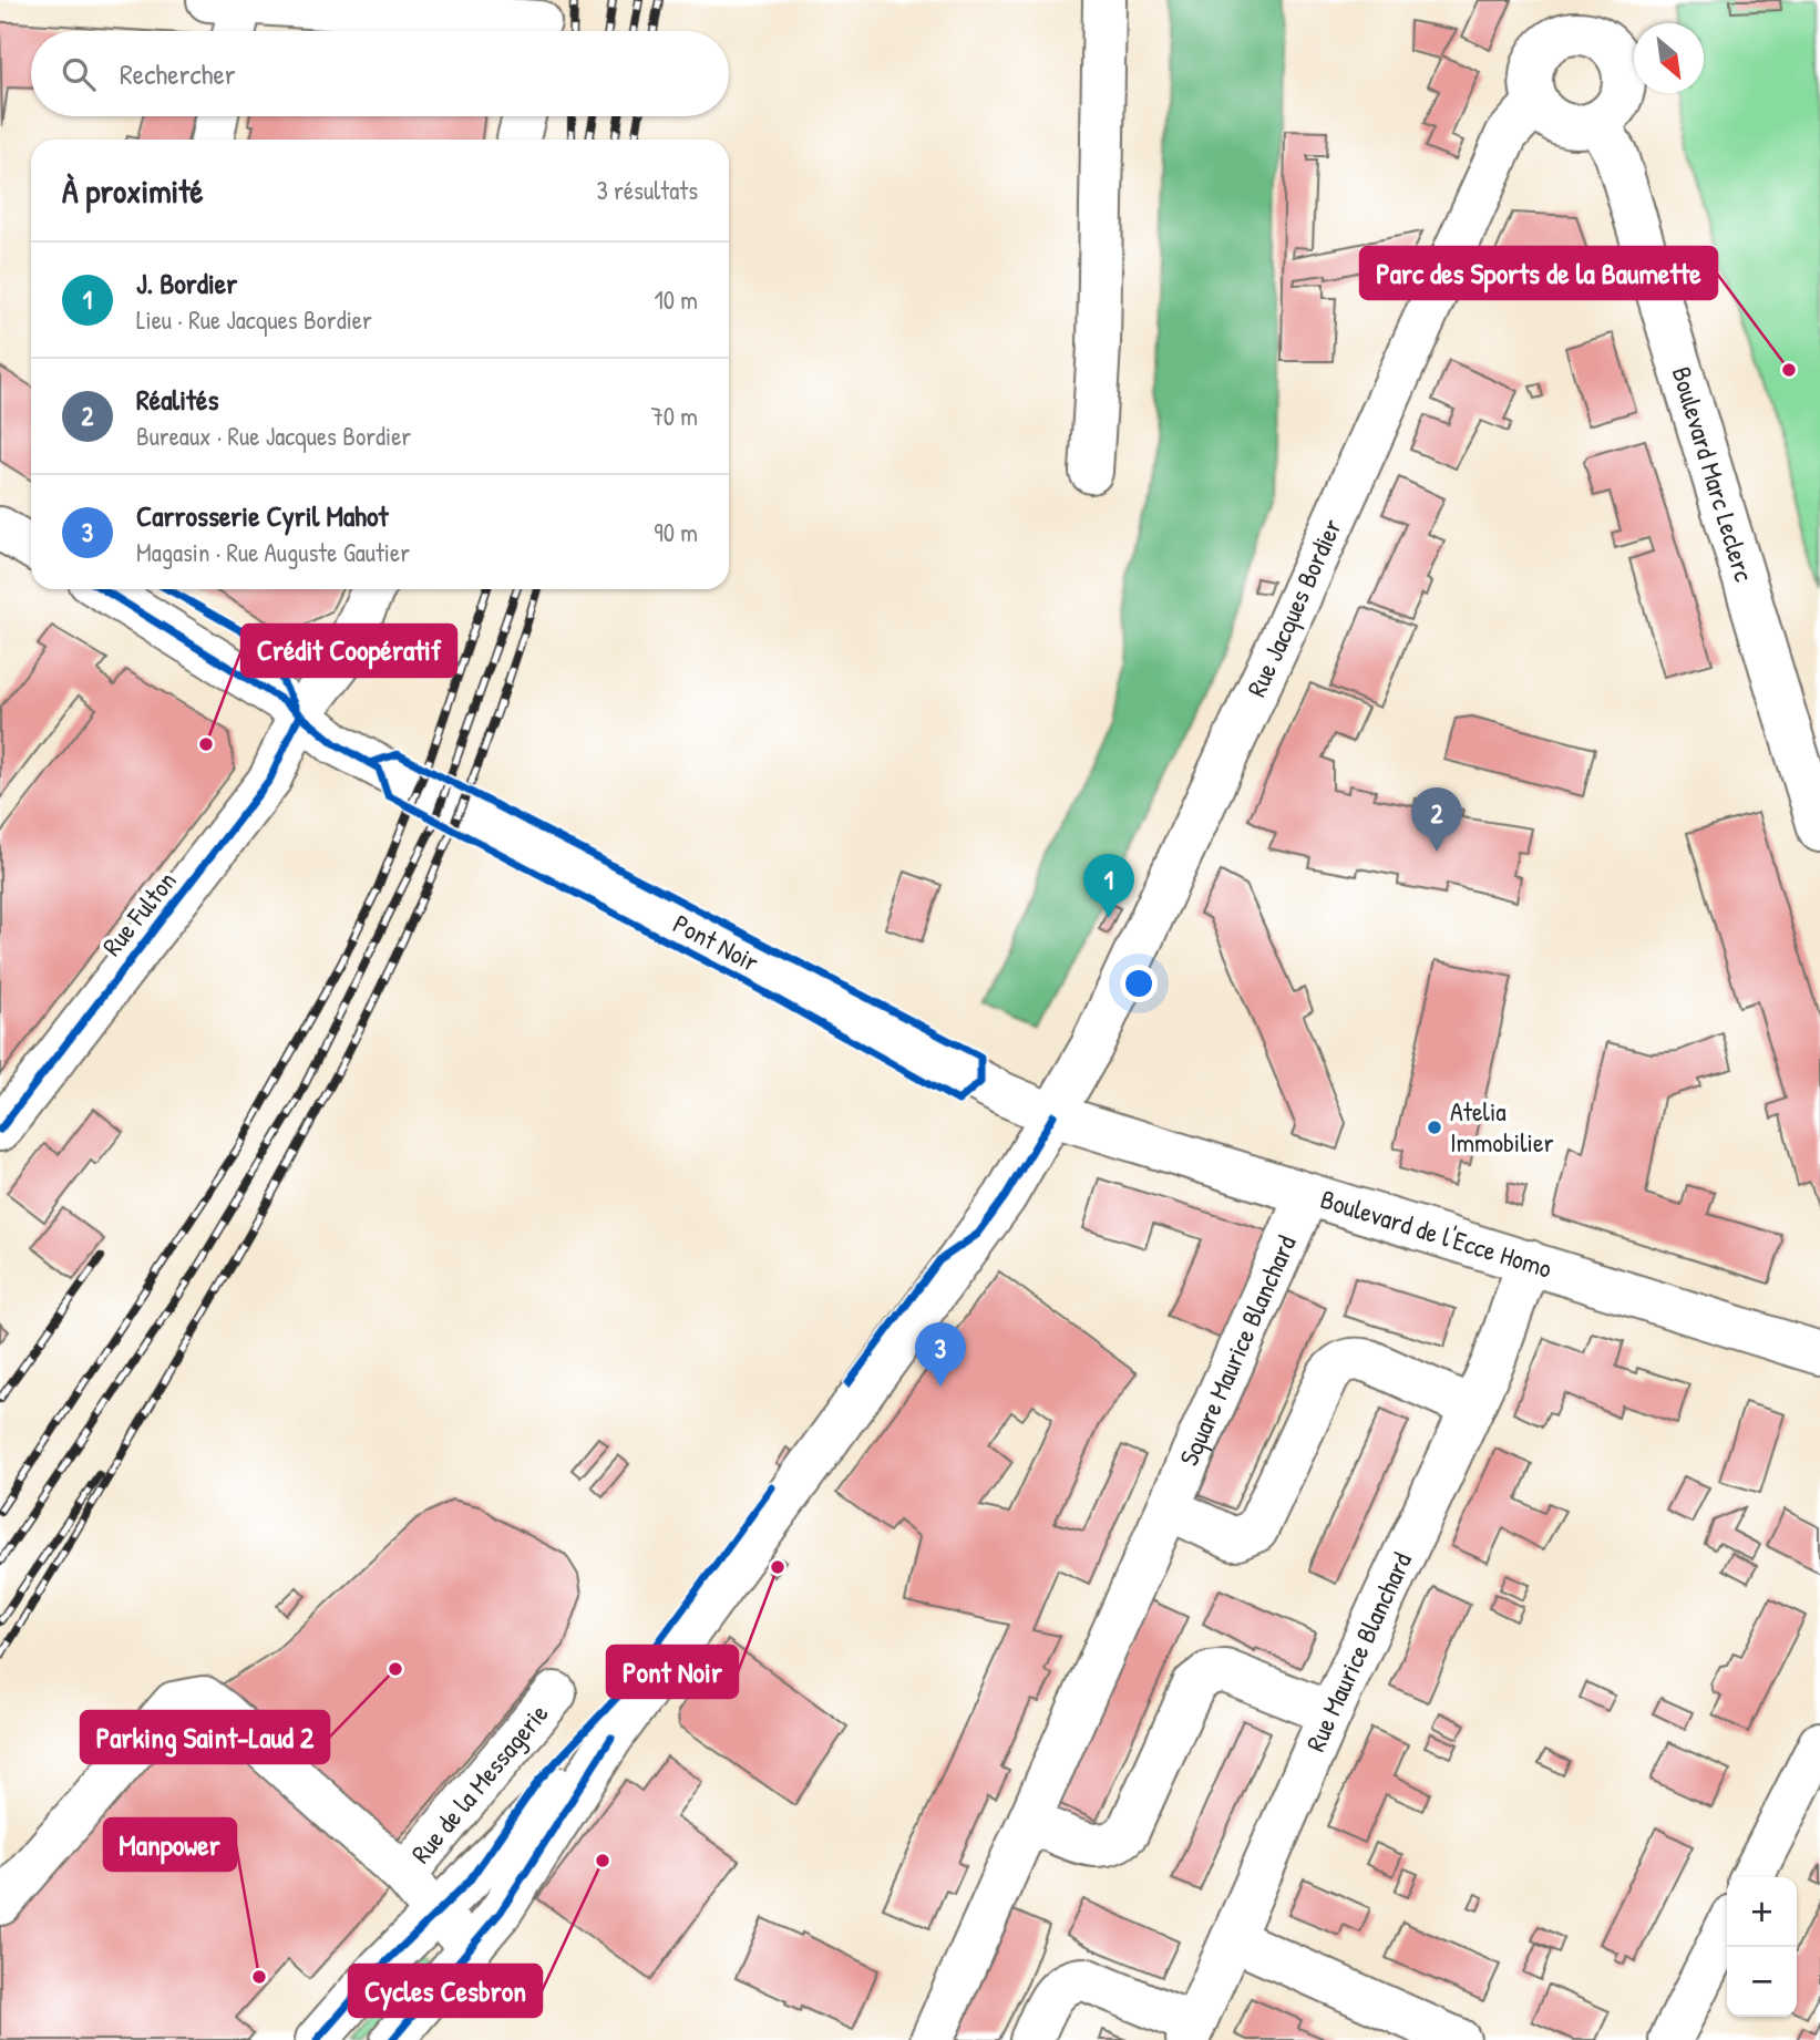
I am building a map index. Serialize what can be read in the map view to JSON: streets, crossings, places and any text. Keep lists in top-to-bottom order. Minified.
{"streets":{"street":["Boulevard Marc Leclerc","Rue Jacques Bordier","Rue Fulton","Pont Noir","Boulevard de l'Ecce Homo","Square Maurice Blanchard","Rue Maurice Blanchard","Rue de la Messagerie"]},"crossings":[["Boulevard Marc Leclerc","Rue Jacques Bordier"],["Rue Jacques Bordier","Pont Noir"],["Rue Jacques Bordier","Boulevard de l'Ecce Homo"],["Rue Fulton","Pont Noir"],["Pont Noir","Boulevard de l'Ecce Homo"],["Boulevard de l'Ecce Homo","Square Maurice Blanchard"],["Boulevard de l'Ecce Homo","Rue Maurice Blanchard"]],"places":["Parc des Sports de la Baumette","Crédit Coopératif","Atelia Immobilier","Pont Noir","Parking Saint-Laud 2","Cycles Cesbron","Manpower"],"north":"bottom right","page":{"search":"Rechercher","heading":["À proximité","3 résultats"],"list":[{"mark":"1","name":"J. Bordier","note":"Lieu · Rue Jacques Bordier","value":"10 m"},{"mark":"2","name":"Réalités","note":"Bureaux · Rue Jacques Bordier","value":"70 m"},{"mark":"3","name":"Carrosserie Cyril Mahot","note":"Magasin · Rue Auguste Gautier","value":"90 m"}],"pins":["2","1","3"],"map_buttons":["+","−"]}}
